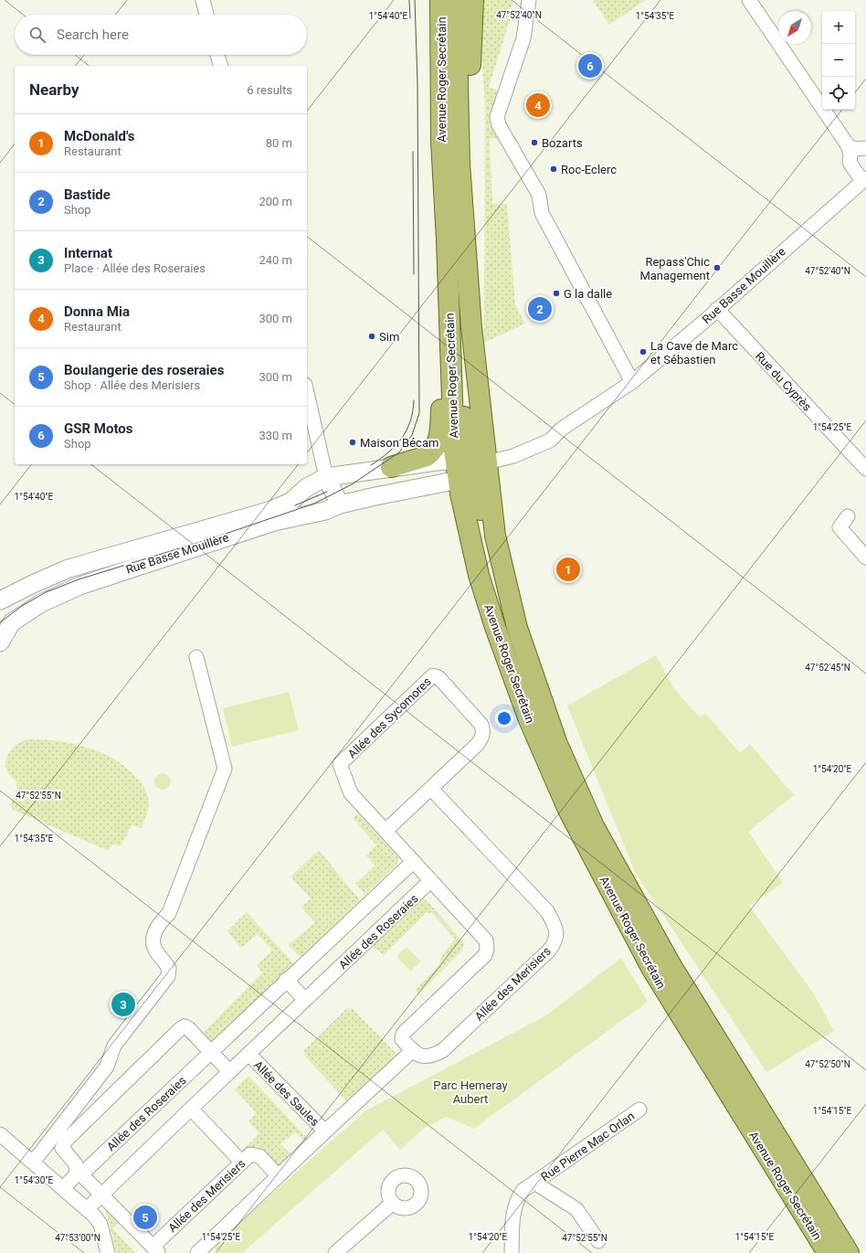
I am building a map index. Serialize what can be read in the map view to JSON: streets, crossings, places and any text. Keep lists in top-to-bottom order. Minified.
{"streets":{"main road":["Avenue Roger Secrétain"],"street":["Rue Basse Mouillère","Rue du Cyprès","Allée des Sycomores","Allée des Roseraies","Allée des Merisiers","Allée des Saules","Rue Pierre Mac Orlan"]},"crossings":[["Avenue Roger Secrétain","Rue Basse Mouillère"],["Rue Basse Mouillère","Rue du Cyprès"],["Allée des Sycomores","Allée des Merisiers"],["Allée des Roseraies","Allée des Saules"]],"parks":["Parc Hemeray Aubert"],"places":["Bozarts","Roc-Eclerc","Repass'Chic Management","G la dalle","Sim","La Cave de Marc et Sébastien","Maison Bécam"],"north":"bottom left","page":{"map_buttons":["+","−"],"search":"Search here","pins":["6","4","2","1","3","5"],"heading":["Nearby","6 results"],"list":[{"mark":"1","name":"McDonald's","note":"Restaurant","value":"80 m"},{"mark":"2","name":"Bastide","note":"Shop","value":"200 m"},{"mark":"3","name":"Internat","note":"Place · Allée des Roseraies","value":"240 m"},{"mark":"4","name":"Donna Mia","note":"Restaurant","value":"300 m"},{"mark":"5","name":"Boulangerie des roseraies","note":"Shop · Allée des Merisiers","value":"300 m"},{"mark":"6","name":"GSR Motos","note":"Shop","value":"330 m"}]},"coordinates":["47°52'40\"N","1°54'40\"E","1°54'35\"E","1°54'25\"E","47°52'45\"N","1°54'20\"E","47°52'55\"N","47°52'50\"N","1°54'15\"E","1°54'30\"E","47°53'00\"N"]}
